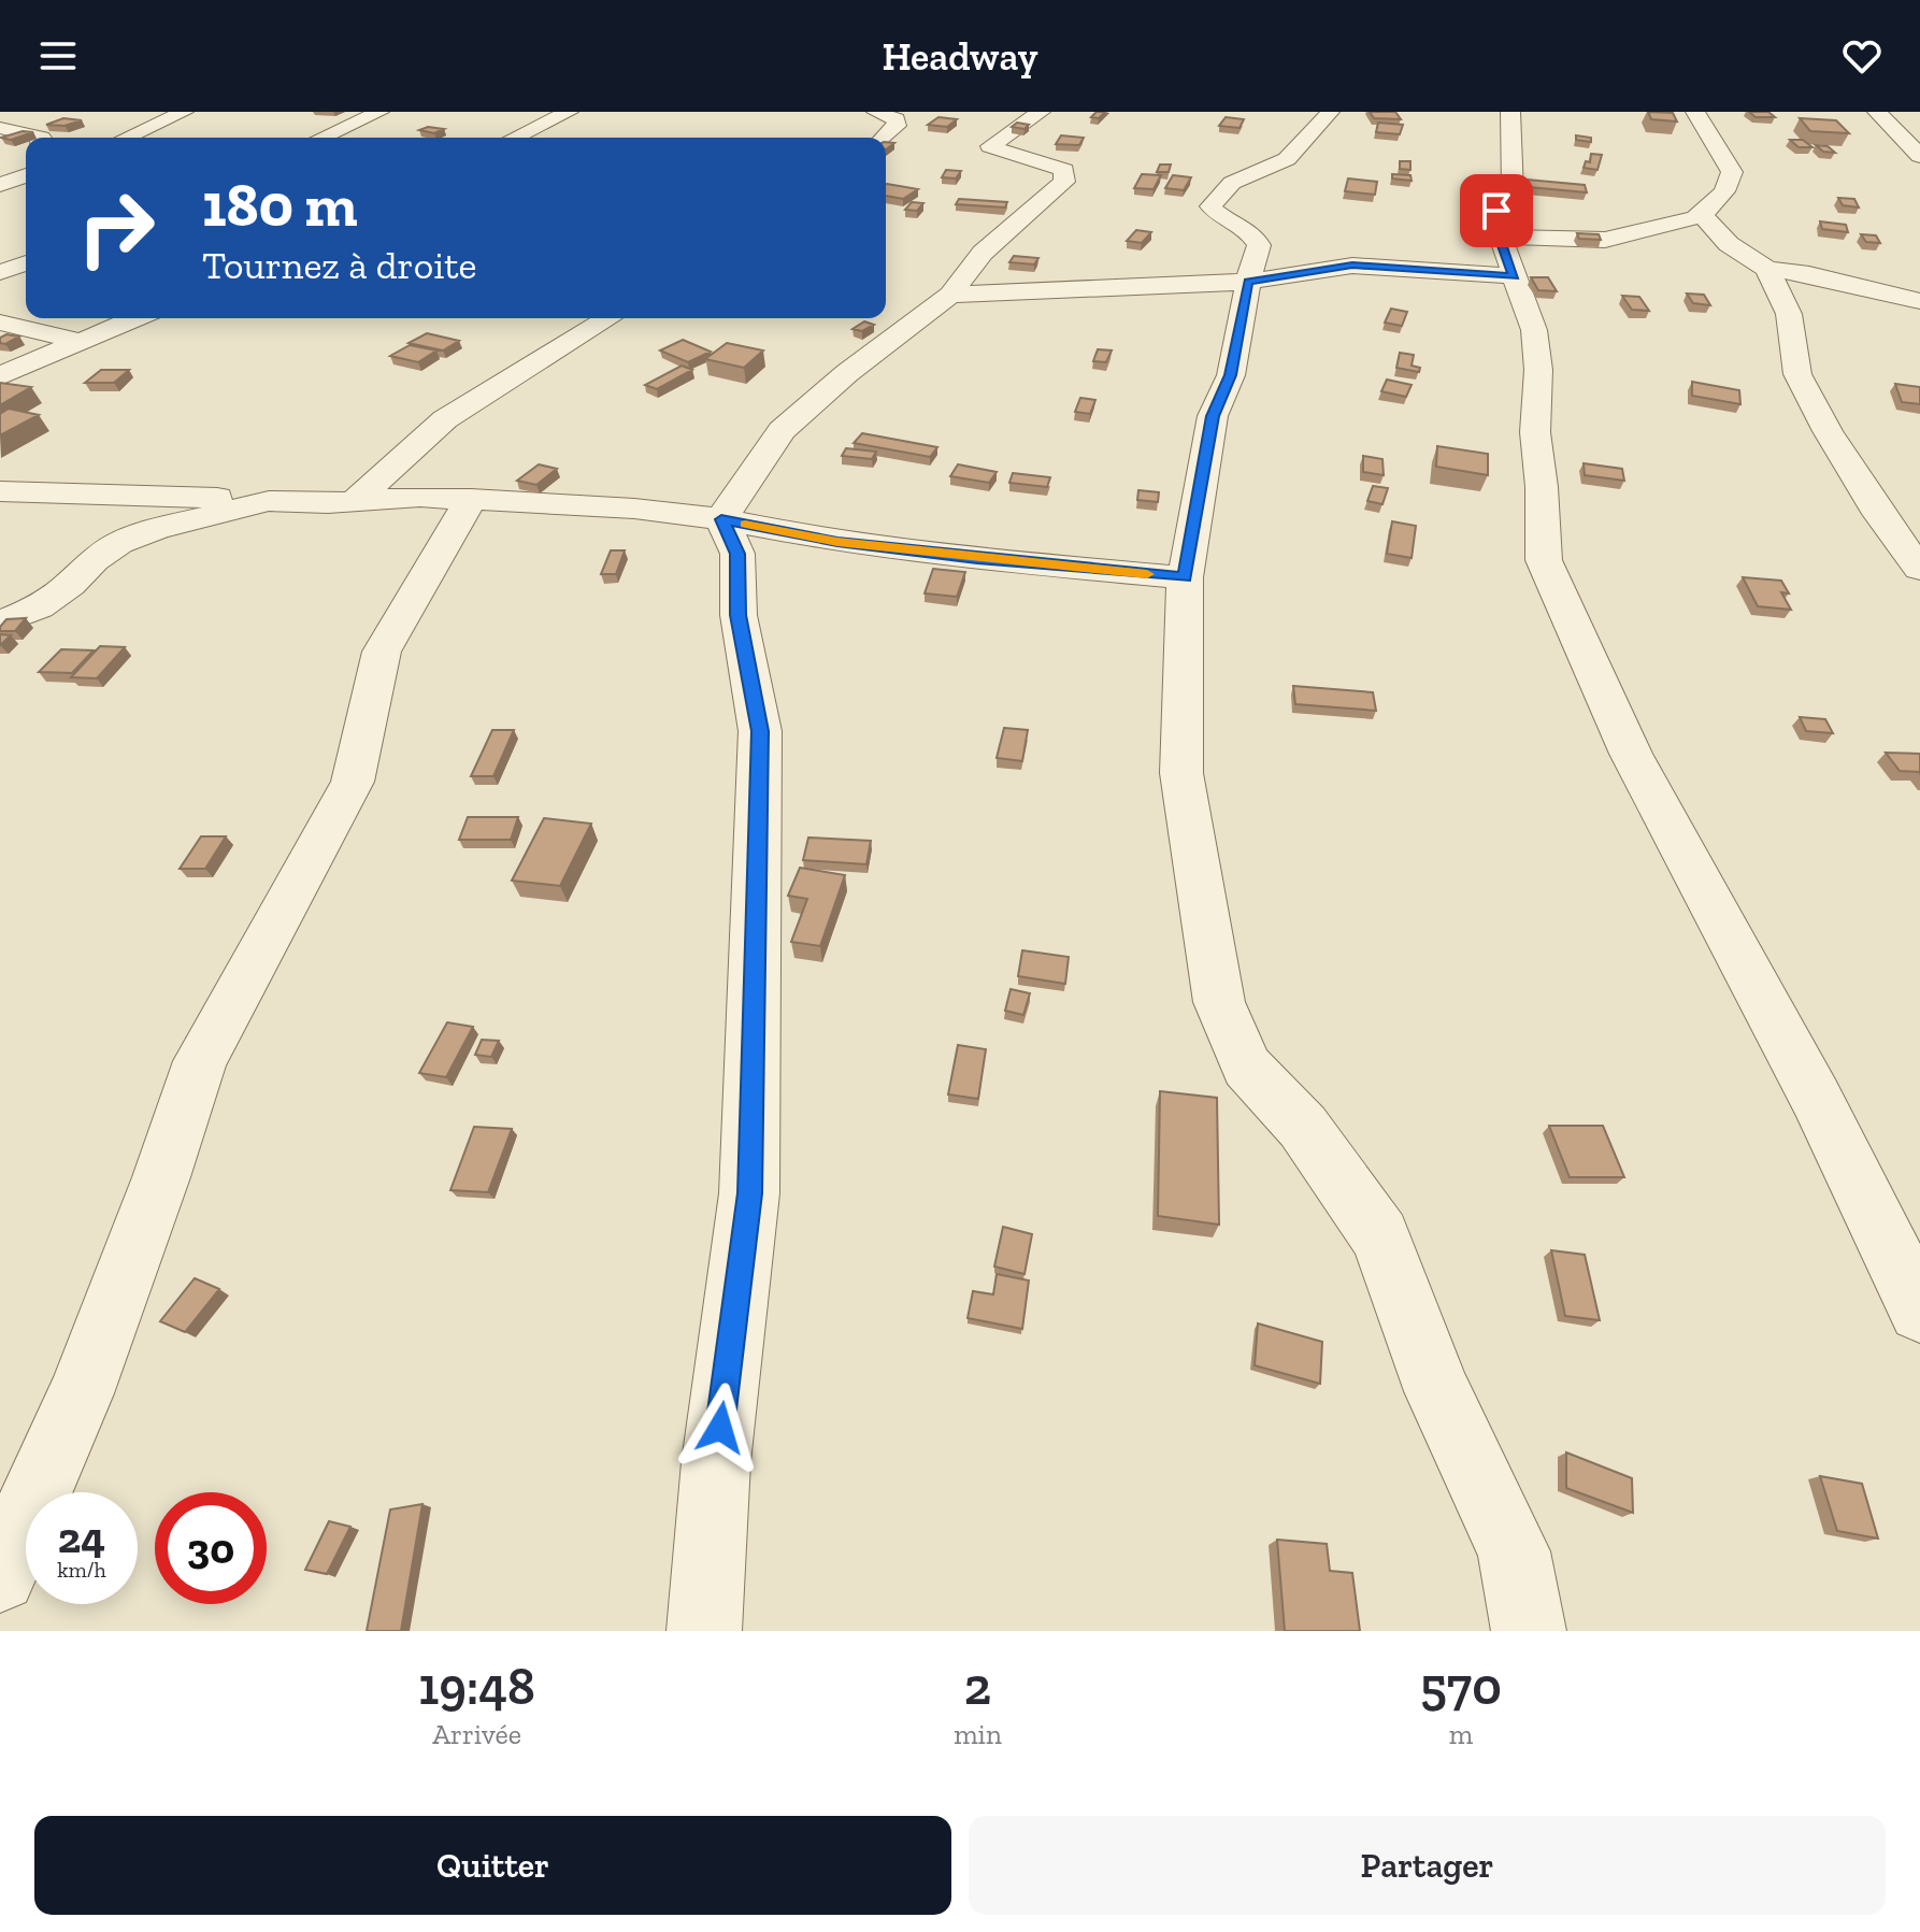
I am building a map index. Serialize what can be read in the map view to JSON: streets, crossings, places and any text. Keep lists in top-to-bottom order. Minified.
{"page":{"header":"Headway","turn":["180 m","Tournez à droite"],"speed":"24 km/h","limit":"30","eta":["19:48","Arrivée","2","min","570","m"],"buttons":["Quitter","Partager"]}}
